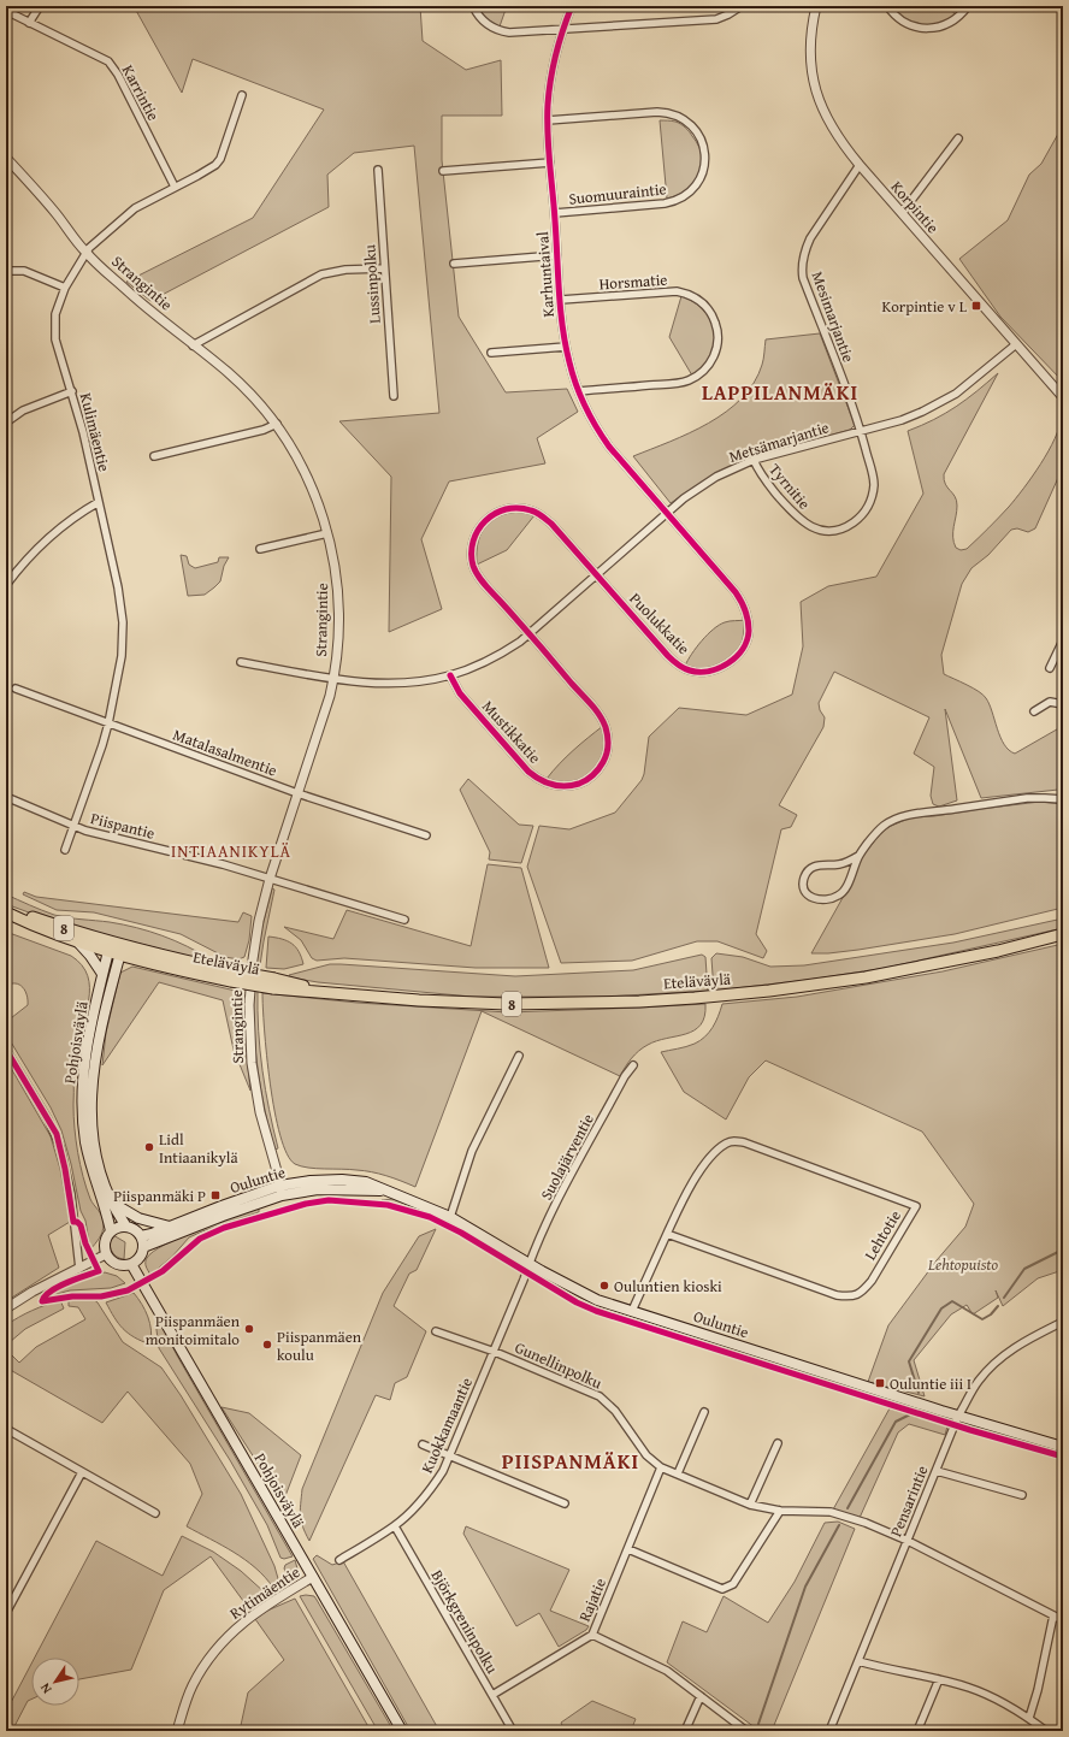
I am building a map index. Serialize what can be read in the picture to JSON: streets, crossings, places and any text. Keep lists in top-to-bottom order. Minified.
{"streets":{"highway":["8","Eteläväylä"],"main road":["Pohjoisväylä","Ouluntie"],"street":["Karrintie","Suomuuraintie","Korpintie","Karhuntaival","Horsmatie","Strangintie","Lussinpolku","Mesimarjantie","Kulimäentie","Metsämarjantie","Tyrnitie","Puolukkatie","Mustikkatie","Matalasalmentie","Piispantie","Suolajärventie","Lehtotie","Gunellinpolku","Kuokkamaantie","Pensarintie","Rytimäentie","Rajatie","Björkgreninpolku"]},"crossings":[["Karrintie","Kulimäentie"],["Suomuuraintie","Karhuntaival"],["Korpintie","Mesimarjantie"],["Korpintie","Metsämarjantie"],["Karhuntaival","Horsmatie"],["Karhuntaival","Metsämarjantie"],["Karhuntaival","Puolukkatie"],["Strangintie","Kulimäentie"],["Strangintie","Metsämarjantie"],["Strangintie","Matalasalmentie"],["Strangintie","Piispantie"],["Strangintie","Ouluntie"],["Mesimarjantie","Metsämarjantie"],["Mesimarjantie","Tyrnitie"],["Kulimäentie","Matalasalmentie"],["Kulimäentie","Piispantie"],["Metsämarjantie","Tyrnitie"],["Metsämarjantie","Puolukkatie"],["Metsämarjantie","Mustikkatie"],["Puolukkatie","Mustikkatie"],["8","Eteläväylä"],["8","Pohjoisväylä"],["Eteläväylä","Pohjoisväylä"],["Pohjoisväylä","Ouluntie"],["Pohjoisväylä","Rytimäentie"],["Suolajärventie","Ouluntie"],["Suolajärventie","Kuokkamaantie"],["Ouluntie","Lehtotie"],["Ouluntie","Kuokkamaantie"],["Ouluntie","Pensarintie"],["Gunellinpolku","Kuokkamaantie"],["Gunellinpolku","Pensarintie"],["Gunellinpolku","Rajatie"],["Kuokkamaantie","Björkgreninpolku"],["Rajatie","Björkgreninpolku"]],"districts":["LAPPILANMÄKI","INTIAANIKYLÄ","PIISPANMÄKI"],"parks":["Lehtopuisto"],"places":{"transit":["Korpintie v L","Piispanmäki P","Ouluntie iii I"],"other":["Lidl Intiaanikylä","Ouluntien kioski","Piispanmäen monitoimitalo","Piispanmäen koulu"]},"north":"bottom left"}
